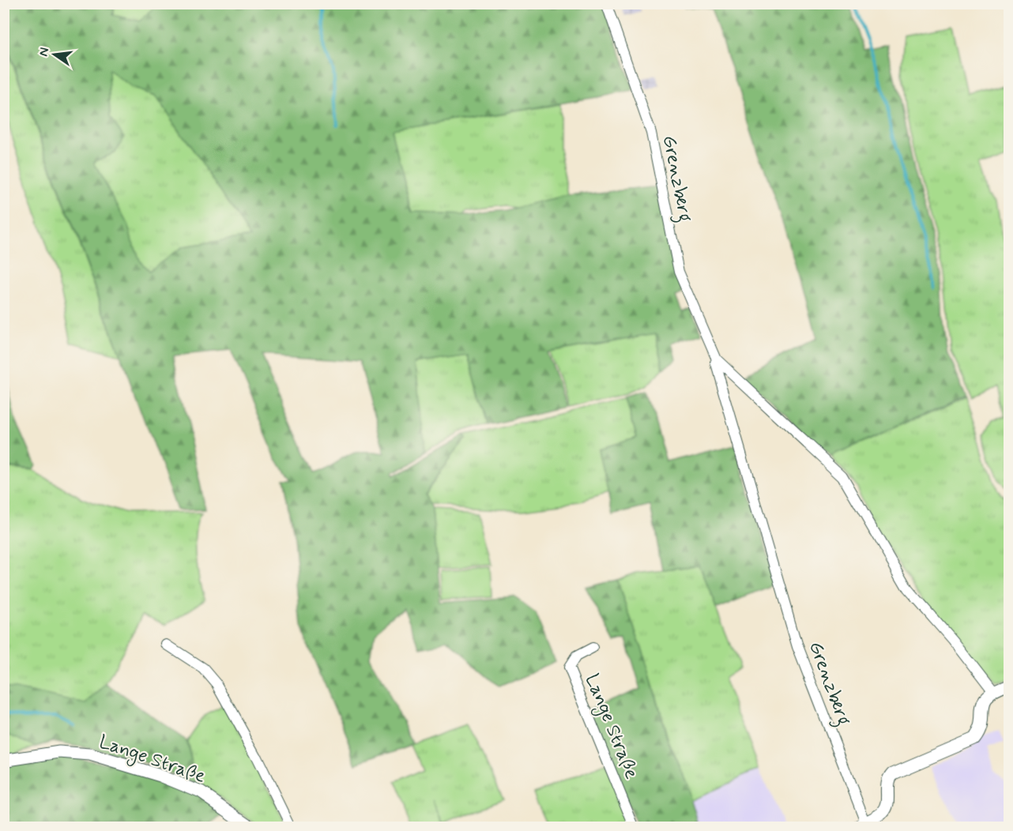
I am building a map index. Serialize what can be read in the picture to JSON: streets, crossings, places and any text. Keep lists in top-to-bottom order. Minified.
{"streets":{"street":["Grenzberg","Lange Straße"]},"north":"left"}
